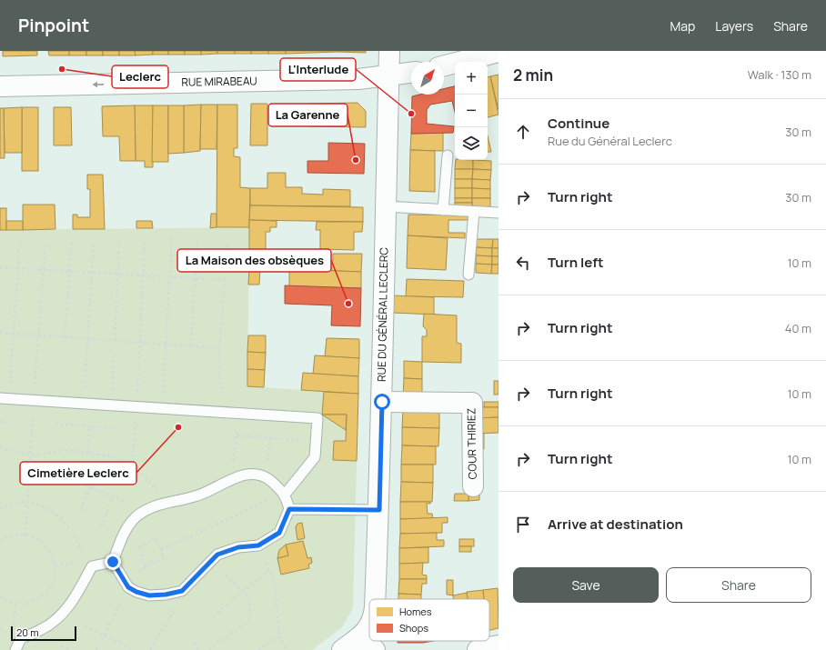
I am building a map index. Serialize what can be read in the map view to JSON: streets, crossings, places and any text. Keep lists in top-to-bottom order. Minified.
{"streets":{"street":["RUE MIRABEAU","RUE DU GÉNÉRAL LECLERC","COUR THIRIEZ"]},"crossings":[["RUE MIRABEAU","RUE DU GÉNÉRAL LECLERC"],["RUE DU GÉNÉRAL LECLERC","COUR THIRIEZ"]],"one_way":["RUE MIRABEAU"],"places":["Leclerc","L'Interlude","La Garenne","La Maison des obsèques","Cimetière Leclerc"],"legend":["Homes","Shops"],"scale_bar":"20 m","north":"top right","page":{"header":"Pinpoint","nav":["Map","Layers","Share"],"heading":["2 min","Walk · 130 m"],"map_buttons":["+","−"],"list":[["Continue","Rue du Général Leclerc","30 m"],["Turn right","30 m"],["Turn left","10 m"],["Turn right","40 m"],["Turn right","10 m"],["Turn right","10 m"],"Arrive at destination"],"buttons":["Save","Share"],"scale":"20 m"}}
